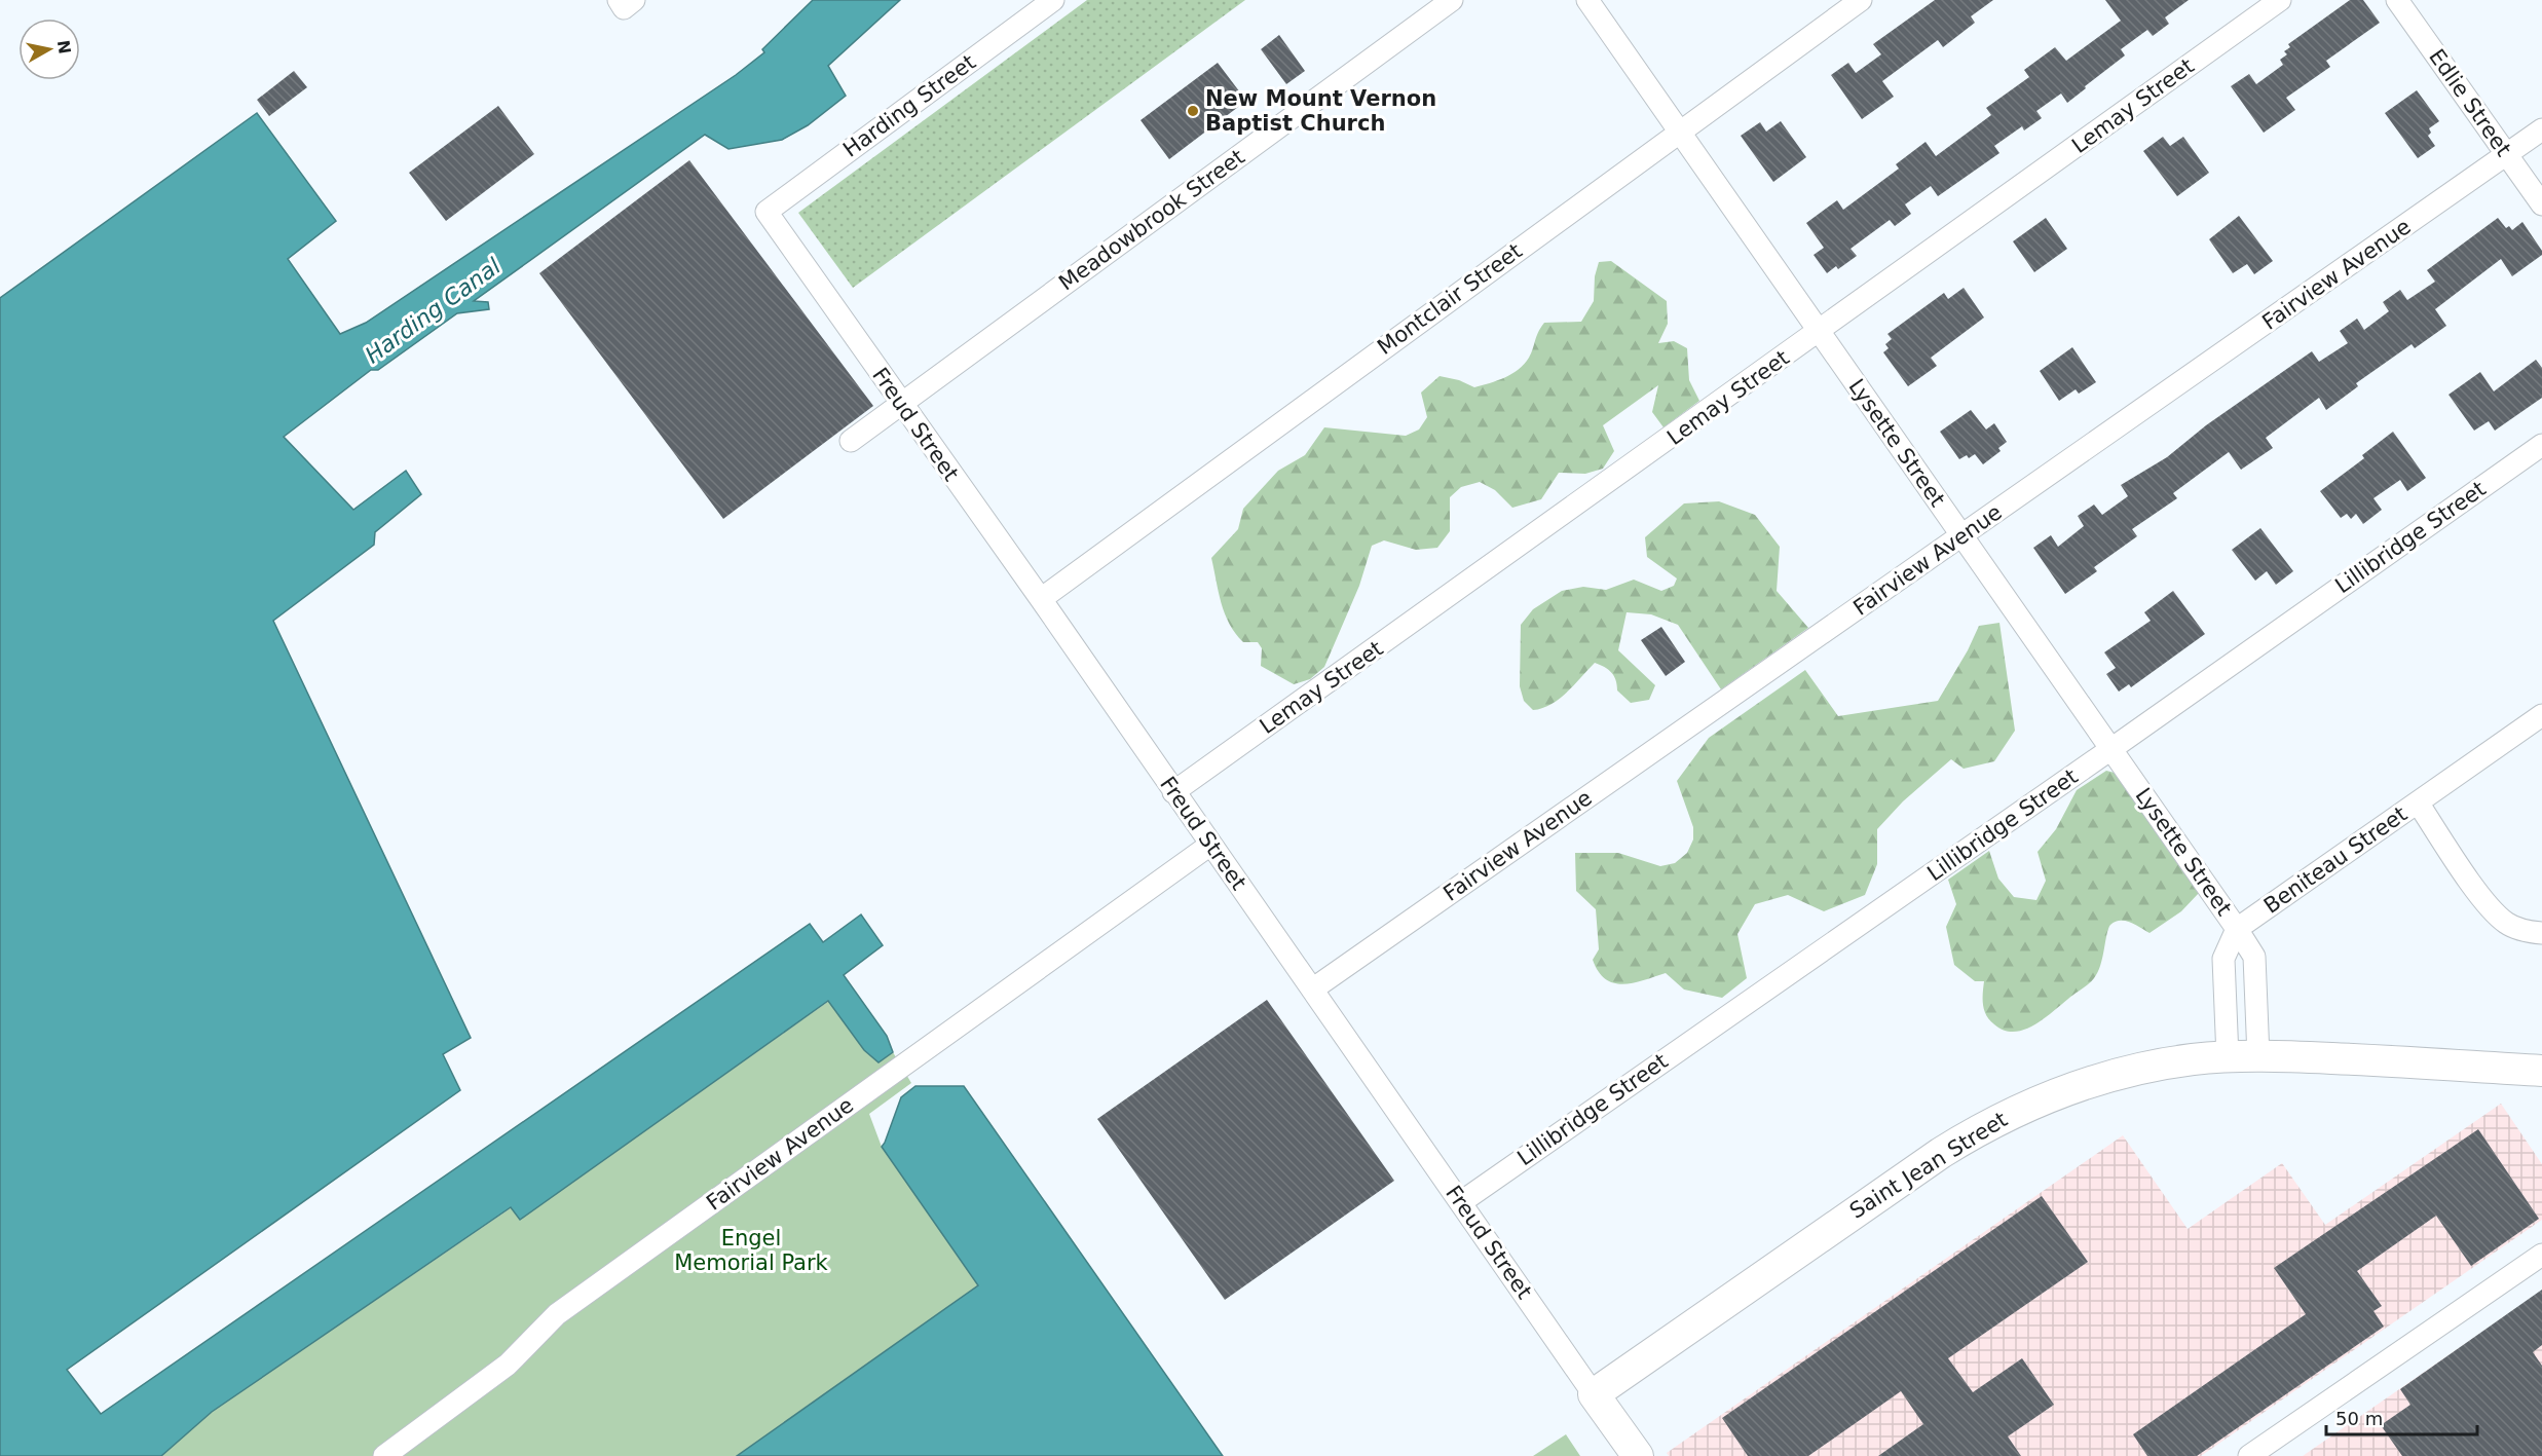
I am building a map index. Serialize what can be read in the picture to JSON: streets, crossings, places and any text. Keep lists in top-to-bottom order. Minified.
{"streets":{"street":["Edlie Street","Harding Street","Lemay Street","Meadowbrook Street","Fairview Avenue","Montclair Street","Freud Street","Lysette Street","Lillibridge Street","Beniteau Street","Saint Jean Street"]},"crossings":[["Edlie Street","Fairview Avenue"],["Harding Street","Freud Street"],["Lemay Street","Freud Street"],["Lemay Street","Lysette Street"],["Meadowbrook Street","Freud Street"],["Fairview Avenue","Freud Street"],["Fairview Avenue","Lysette Street"],["Montclair Street","Freud Street"],["Montclair Street","Lysette Street"],["Freud Street","Lillibridge Street"],["Freud Street","Saint Jean Street"],["Lysette Street","Lillibridge Street"],["Lysette Street","Beniteau Street"],["Lysette Street","Saint Jean Street"]],"water":["Harding Canal"],"parks":["Engel Memorial Park"],"places":["New Mount Vernon Baptist Church"],"scale_bar":"50 m","north":"right"}
